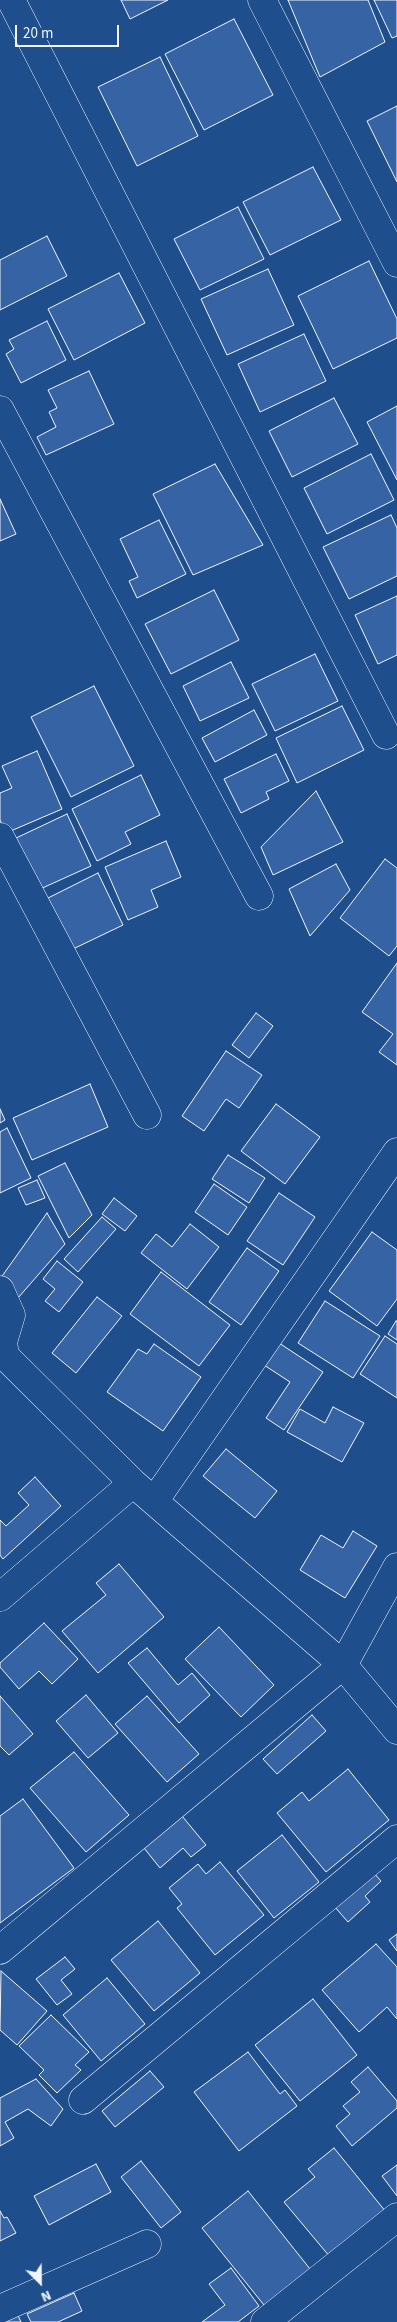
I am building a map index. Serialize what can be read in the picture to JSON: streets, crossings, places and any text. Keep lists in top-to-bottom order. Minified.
{"scale_bar":"20 m","north":"bottom right"}
